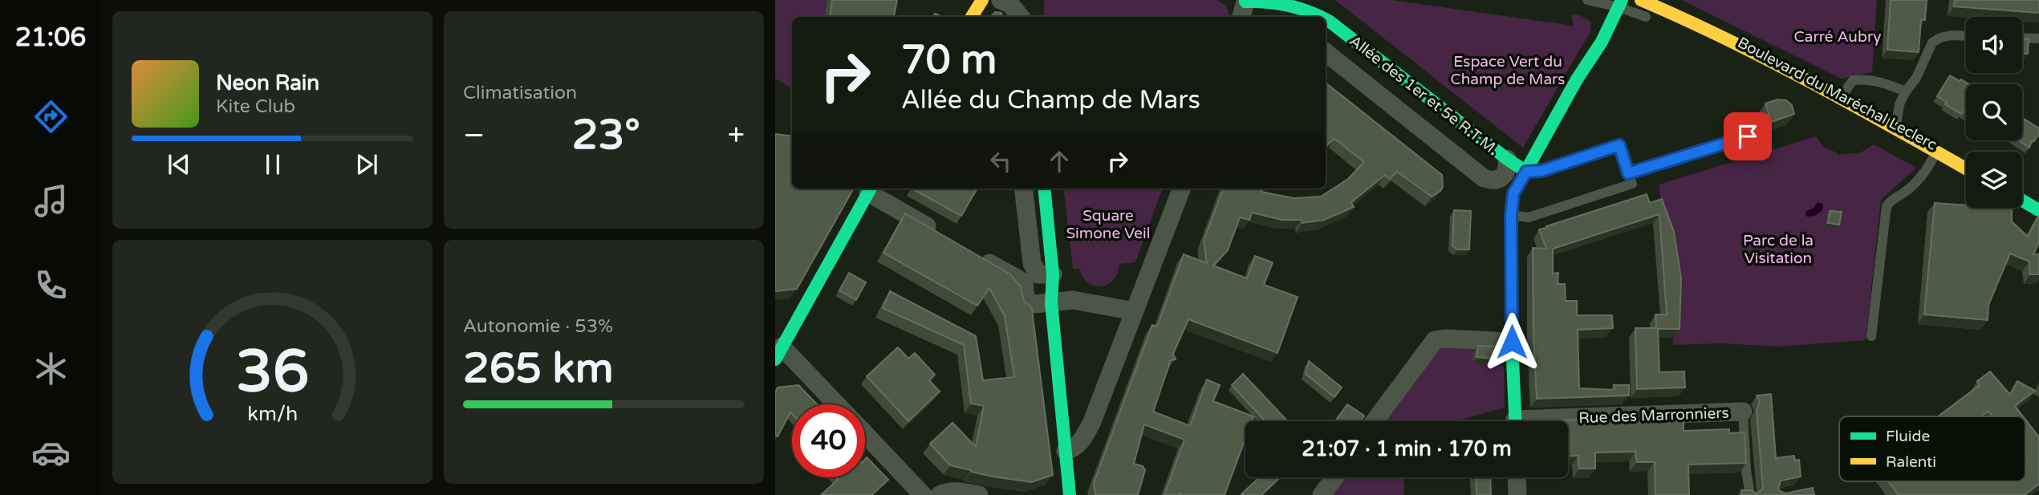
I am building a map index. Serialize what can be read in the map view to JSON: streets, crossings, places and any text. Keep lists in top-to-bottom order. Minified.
{"streets":{"street":["Boulevard du Maréchal Leclerc","Allée des 1er et 5e R.T.M.","Rue des Marronniers"]},"parks":["Carré Aubry","Espace Vert du Champ de Mars","Square Simone Veil","Parc de la Visitation"],"legend":["Fluide","Ralenti"],"page":{"tabs":"21:06","tile":["Climatisation",["Autonomie · 53%","265 km"]],"turn":["70 m","Allée du Champ de Mars"],"song":["Neon Rain","Kite Club"],"heat":["−","23°","+"],"limit":"40","trip":"21:07 · 1 min · 170 m","gauge":["36","km/h"]}}
